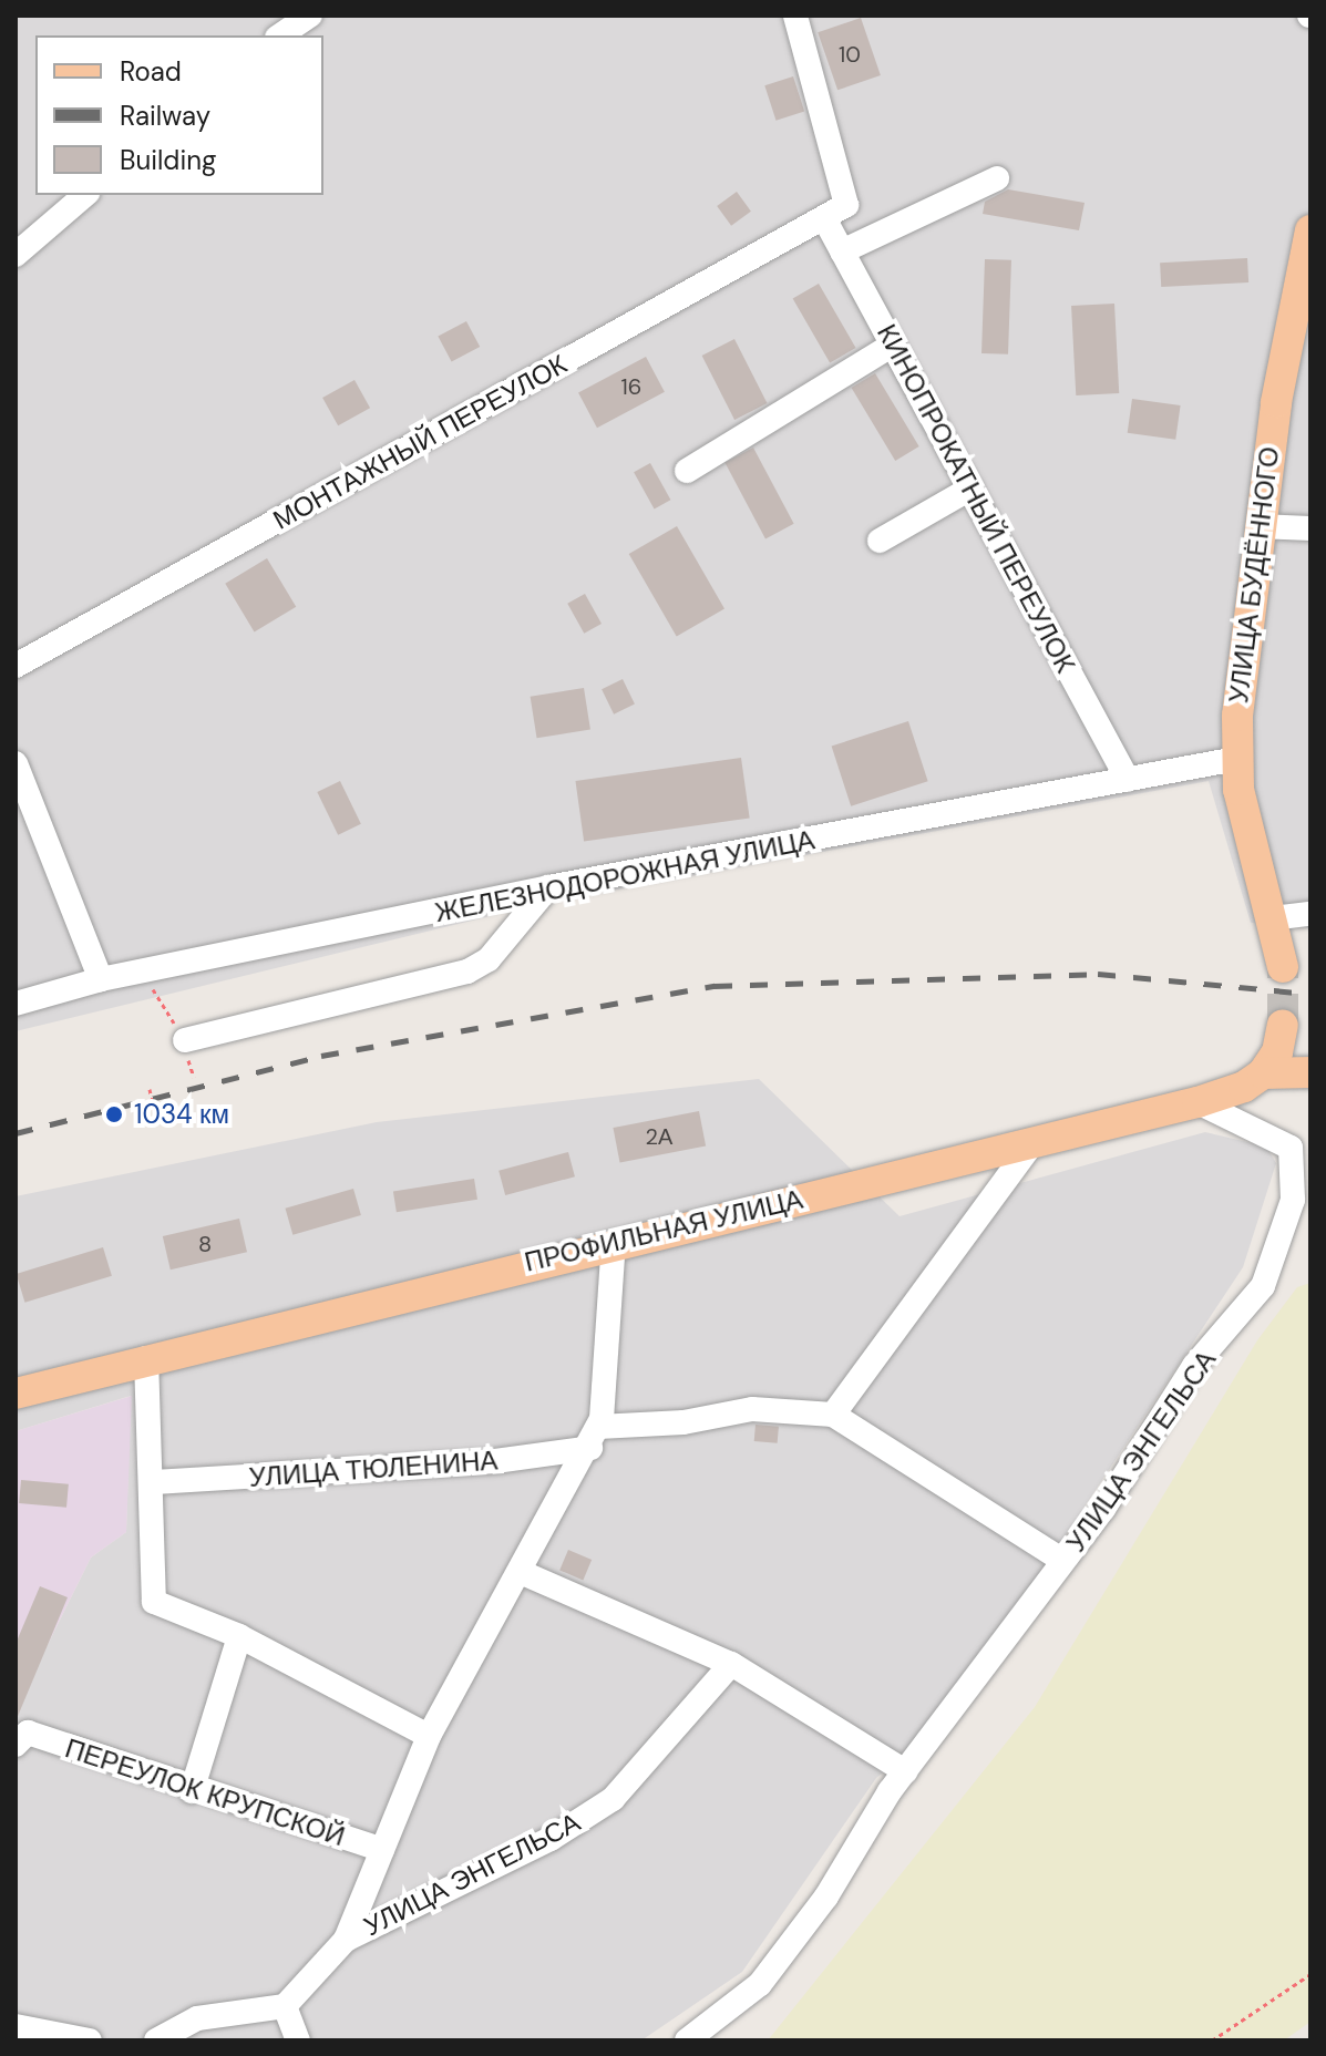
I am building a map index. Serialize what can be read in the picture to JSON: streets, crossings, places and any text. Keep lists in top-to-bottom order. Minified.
{"streets":{"main road":["УЛИЦА БУДЁННОГО","ПРОФИЛЬНАЯ УЛИЦА"],"street":["МОНТАЖНЫЙ ПЕРЕУЛОК","КИНОПРОКАТНЫЙ ПЕРЕУЛОК","ЖЕЛЕЗНОДОРОЖНАЯ УЛИЦА","УЛИЦА ЭНГЕЛЬСА","УЛИЦА ТЮЛЕНИНА","ПЕРЕУЛОК КРУПСКОЙ"]},"crossings":[["МОНТАЖНЫЙ ПЕРЕУЛОК","КИНОПРОКАТНЫЙ ПЕРЕУЛОК"],["КИНОПРОКАТНЫЙ ПЕРЕУЛОК","ЖЕЛЕЗНОДОРОЖНАЯ УЛИЦА"],["УЛИЦА БУДЁННОГО","ЖЕЛЕЗНОДОРОЖНАЯ УЛИЦА"],["ПРОФИЛЬНАЯ УЛИЦА","УЛИЦА ЭНГЕЛЬСА"],["УЛИЦА ЭНГЕЛЬСА","УЛИЦА ТЮЛЕНИНА"],["УЛИЦА ЭНГЕЛЬСА","ПЕРЕУЛОК КРУПСКОЙ"]],"places":["1034 км"],"house_numbers":["10","16","2А","8"],"legend":["Road","Railway","Building"]}
